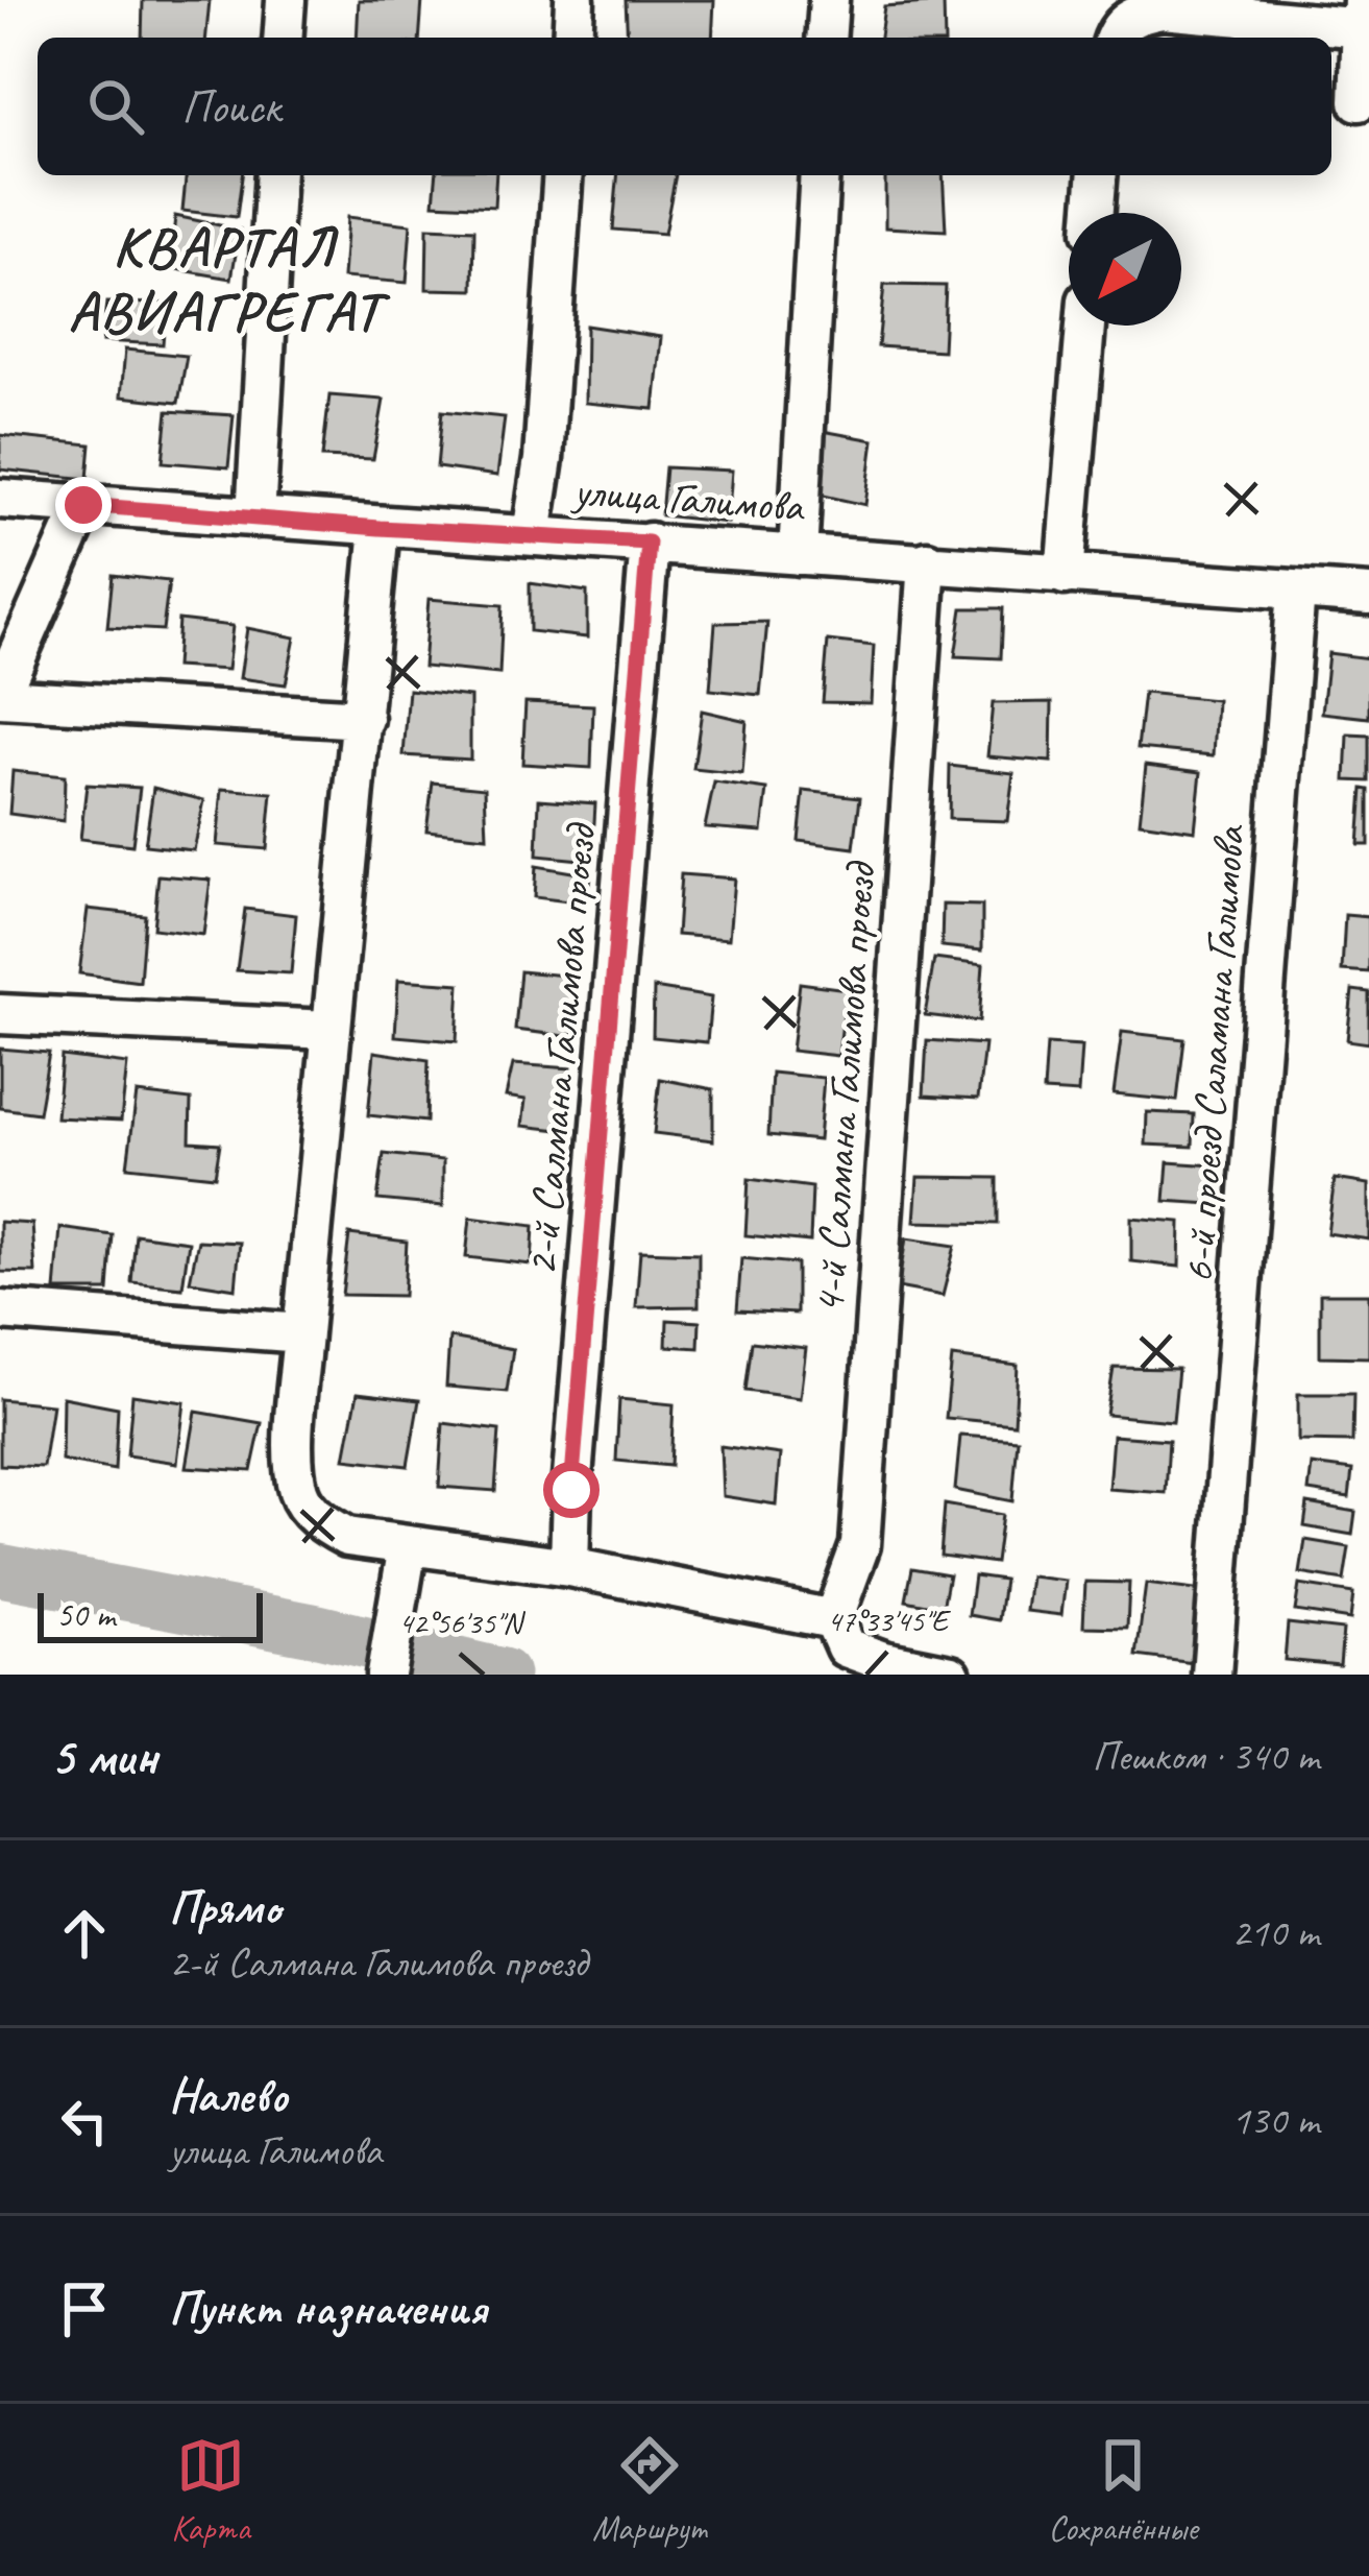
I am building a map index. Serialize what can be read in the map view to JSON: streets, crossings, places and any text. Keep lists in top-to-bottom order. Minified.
{"streets":{"street":["улица Галимова","2-й Салмана Галимова проезд","6-й проезд Саламана Галимова","4-й Салмана Галимова проезд"]},"crossings":[["улица Галимова","2-й Салмана Галимова проезд"],["улица Галимова","6-й проезд Саламана Галимова"],["улица Галимова","4-й Салмана Галимова проезд"]],"districts":["КВАРТАЛ АВИАГРЕГАТ"],"scale_bar":"50 m","north":"bottom left","page":{"search":"Поиск","scale":"50 m","heading":["5 мин","Пешком · 340 m"],"list":[["Прямо","2-й Салмана Галимова проезд","210 m"],["Налево","улица Галимова","130 m"],"Пункт назначения"],"nav":["Карта","Маршрут","Сохранённые"]},"coordinates":["47°33'45\"E","42°56'35\"N"]}
